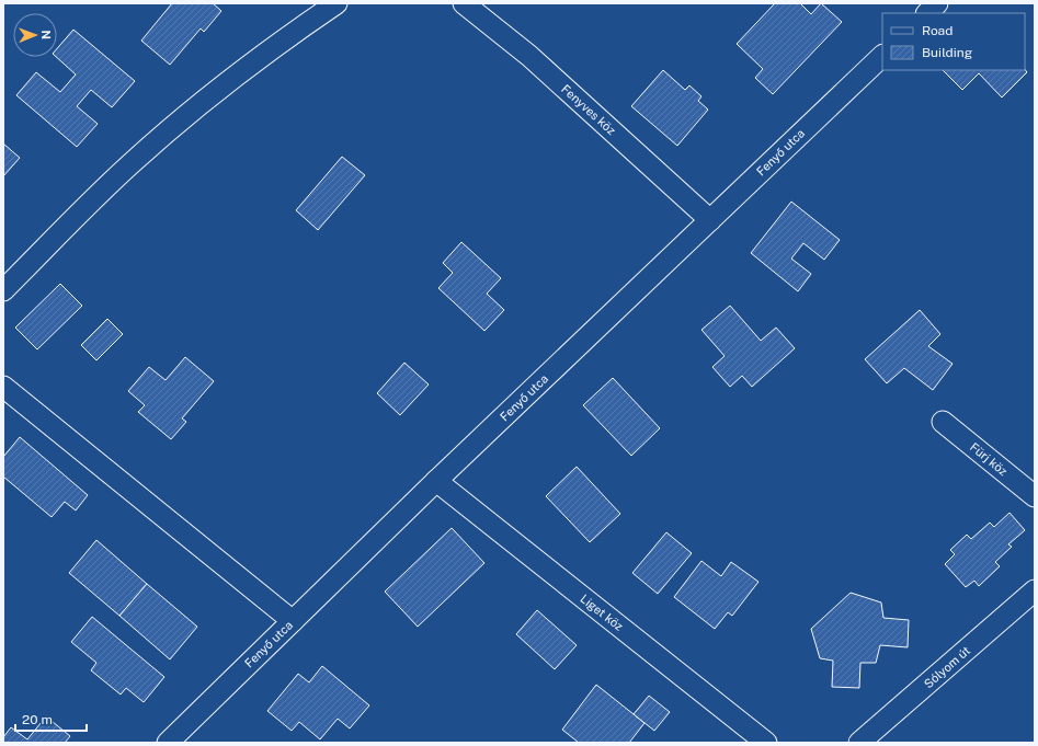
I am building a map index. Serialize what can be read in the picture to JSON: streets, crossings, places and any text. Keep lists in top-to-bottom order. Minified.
{"streets":{"street":["Fenyves köz","Fenyő utca","Fürj köz","Liget köz","Sólyom út"]},"crossings":[["Fenyves köz","Fenyő utca"],["Fenyő utca","Liget köz"]],"legend":["Road","Building"],"scale_bar":"20 m","north":"right"}
